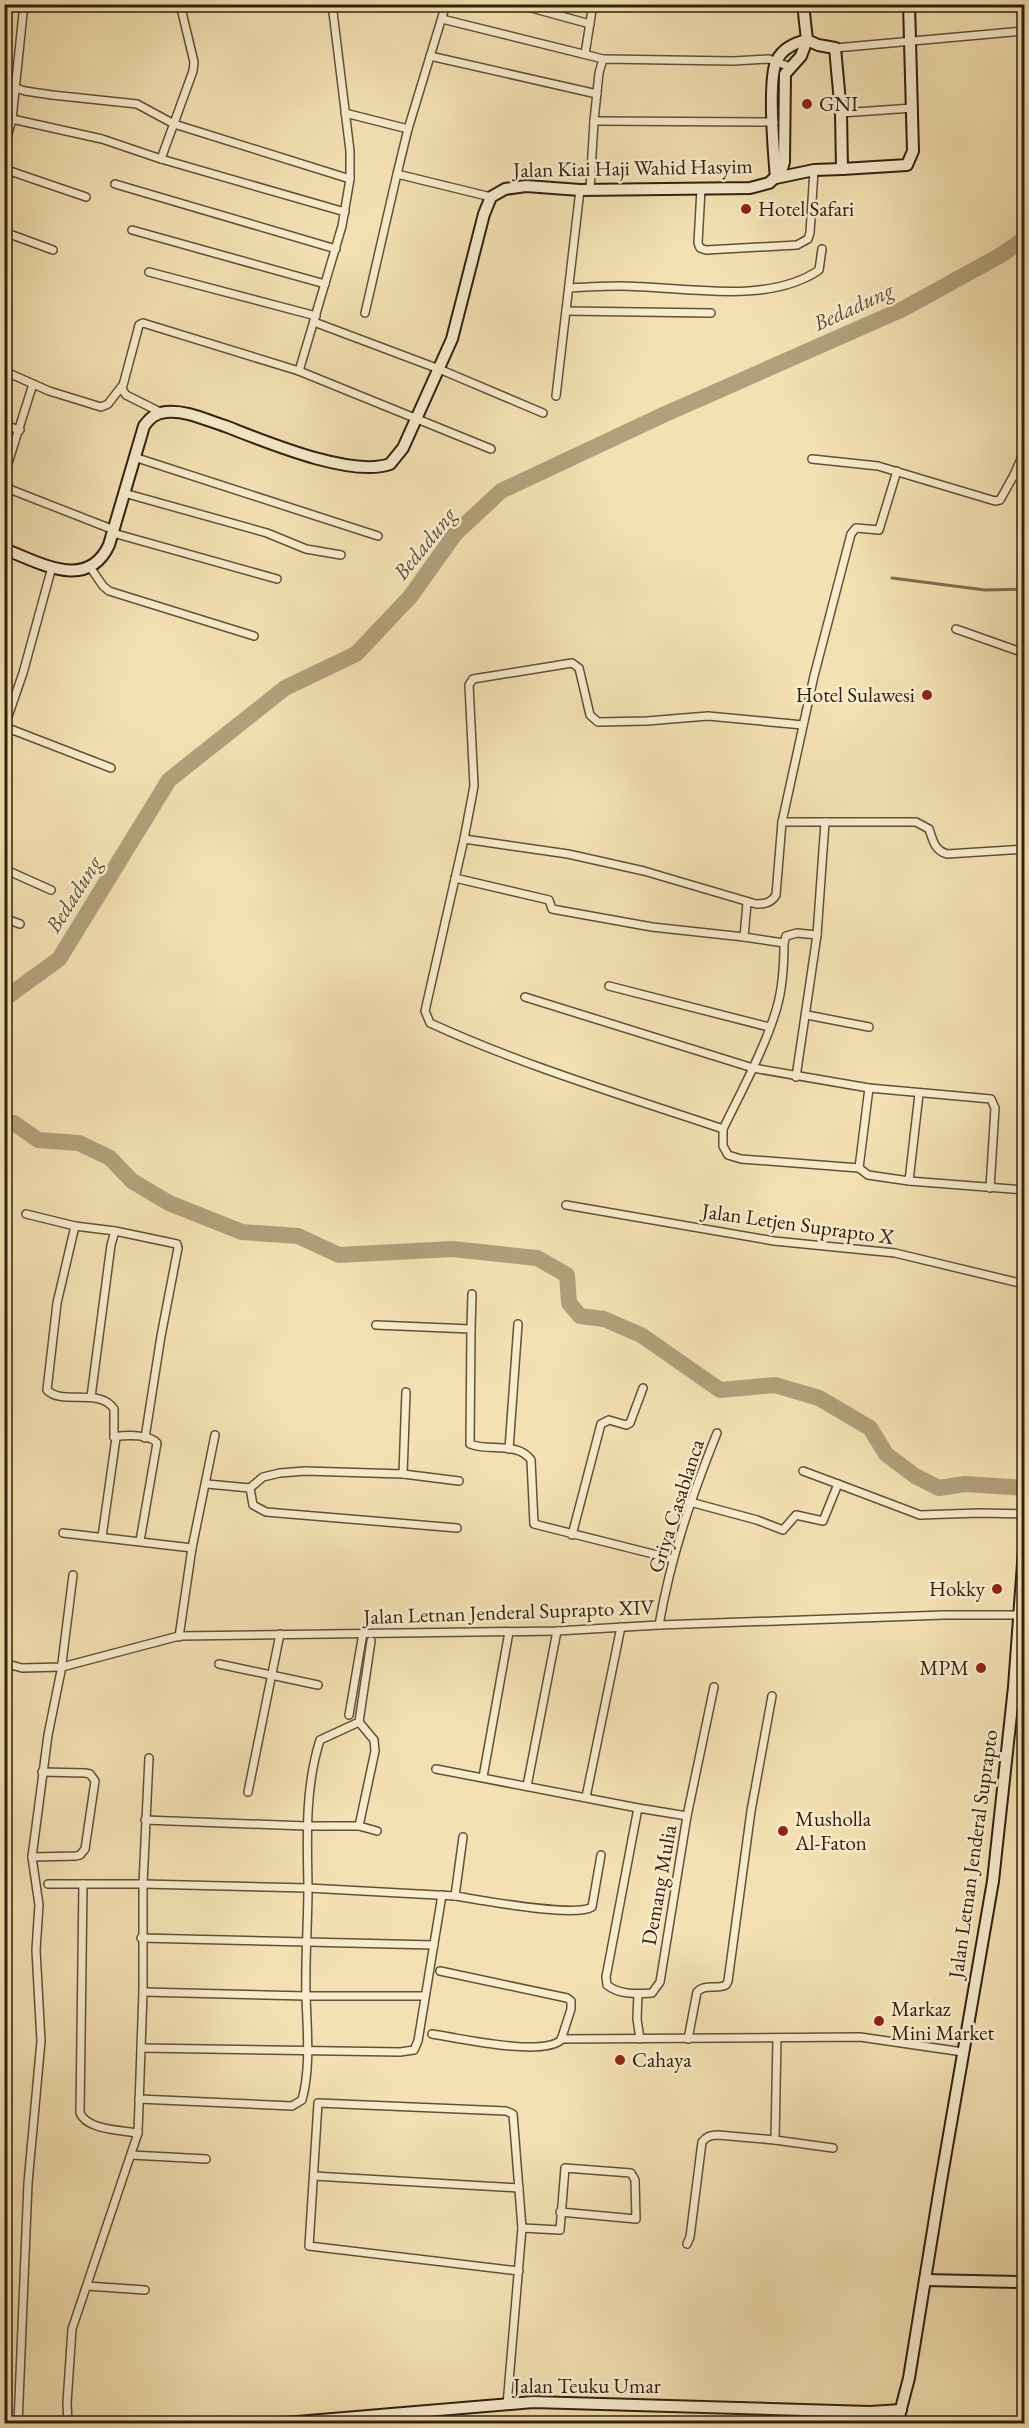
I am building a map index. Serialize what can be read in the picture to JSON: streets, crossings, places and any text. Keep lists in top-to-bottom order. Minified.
{"streets":{"street":["Jalan Kiai Haji Wahid Hasyim","Jalan Letjen Suprapto X","Griya Casablanca","Jalan Letnan Jenderal Suprapto XIV","Jalan Letnan Jenderal Suprapto","Demang Mulia","Jalan Teuku Umar"]},"crossings":[["Griya Casablanca","Jalan Letnan Jenderal Suprapto XIV"],["Jalan Letnan Jenderal Suprapto XIV","Jalan Letnan Jenderal Suprapto"],["Jalan Letnan Jenderal Suprapto","Jalan Teuku Umar"]],"water":["Bedadung"],"places":["GNI","Hotel Safari","Hotel Sulawesi","Hokky","MPM","Musholla Al-Faton","Markaz Mini Market","Cahaya"]}
